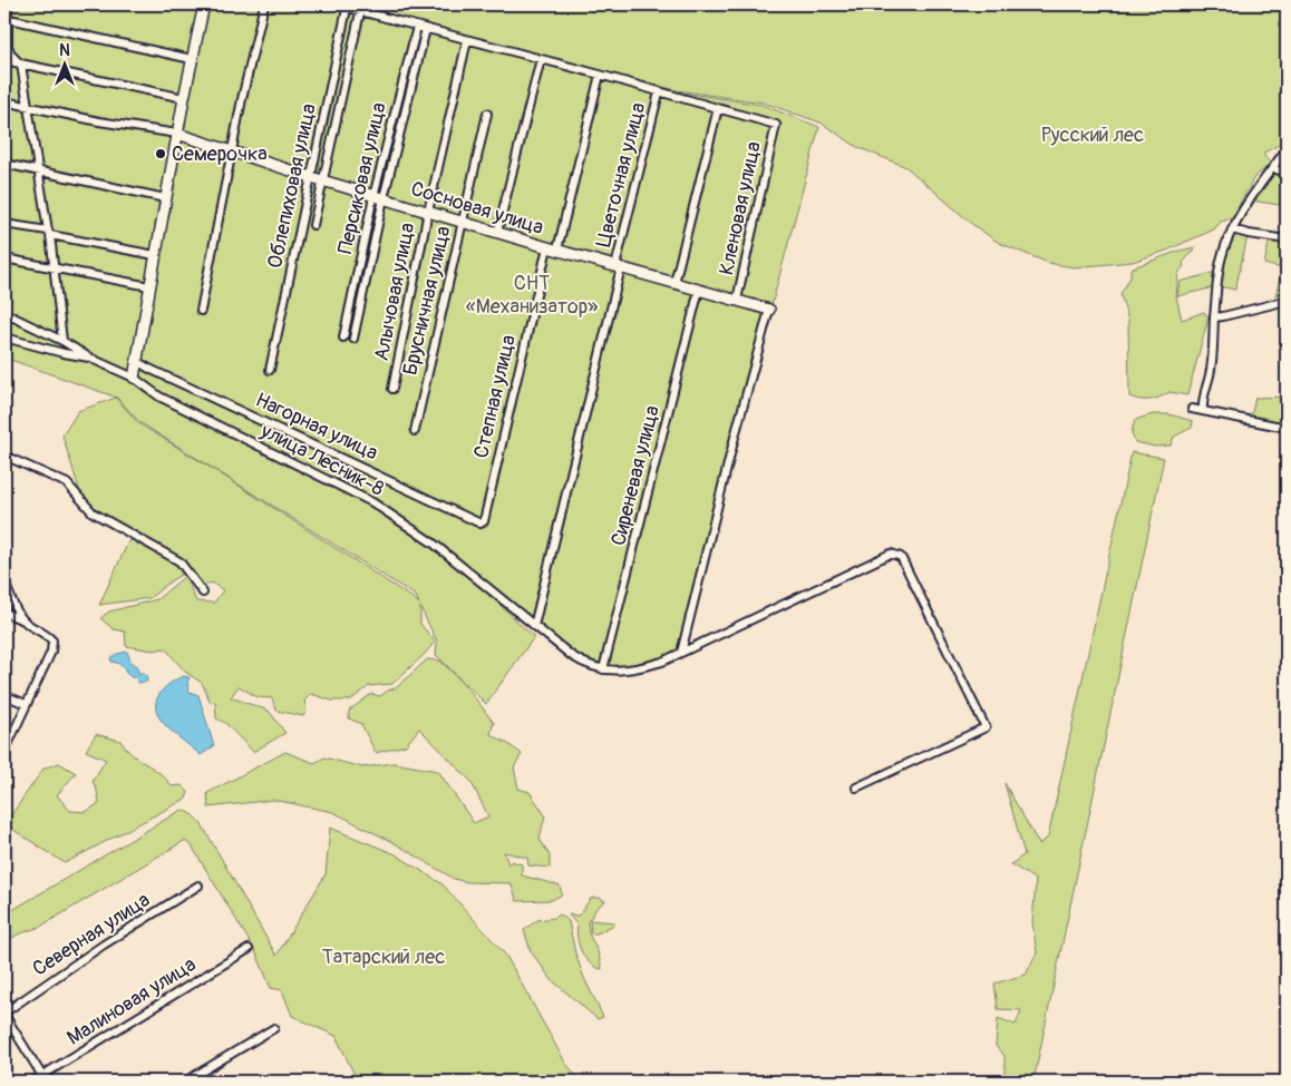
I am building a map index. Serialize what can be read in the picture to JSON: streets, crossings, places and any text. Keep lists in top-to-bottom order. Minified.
{"streets":{"street":["Цветочная улица","Персиковая улица","Облепиховая улица","Сосновая улица","Кленовая улица","Алычовая улица","Брусничная улица","Степная улица","Нагорная улица","улица Лесник-8","Сиреневая улица","Северная улица","Малиновая улица"]},"crossings":[["Цветочная улица","Сосновая улица"],["Цветочная улица","улица Лесник-8"],["Персиковая улица","Сосновая улица"],["Облепиховая улица","Сосновая улица"],["Сосновая улица","Кленовая улица"],["Сосновая улица","Алычовая улица"],["Сосновая улица","Брусничная улица"],["Сосновая улица","Степная улица"],["Сосновая улица","Сиреневая улица"],["Степная улица","Нагорная улица"],["улица Лесник-8","Сиреневая улица"]],"parks":["Русский лес","СНТ «Механизатор»","Татарский лес"],"places":["Семерочка"],"north":"top"}
